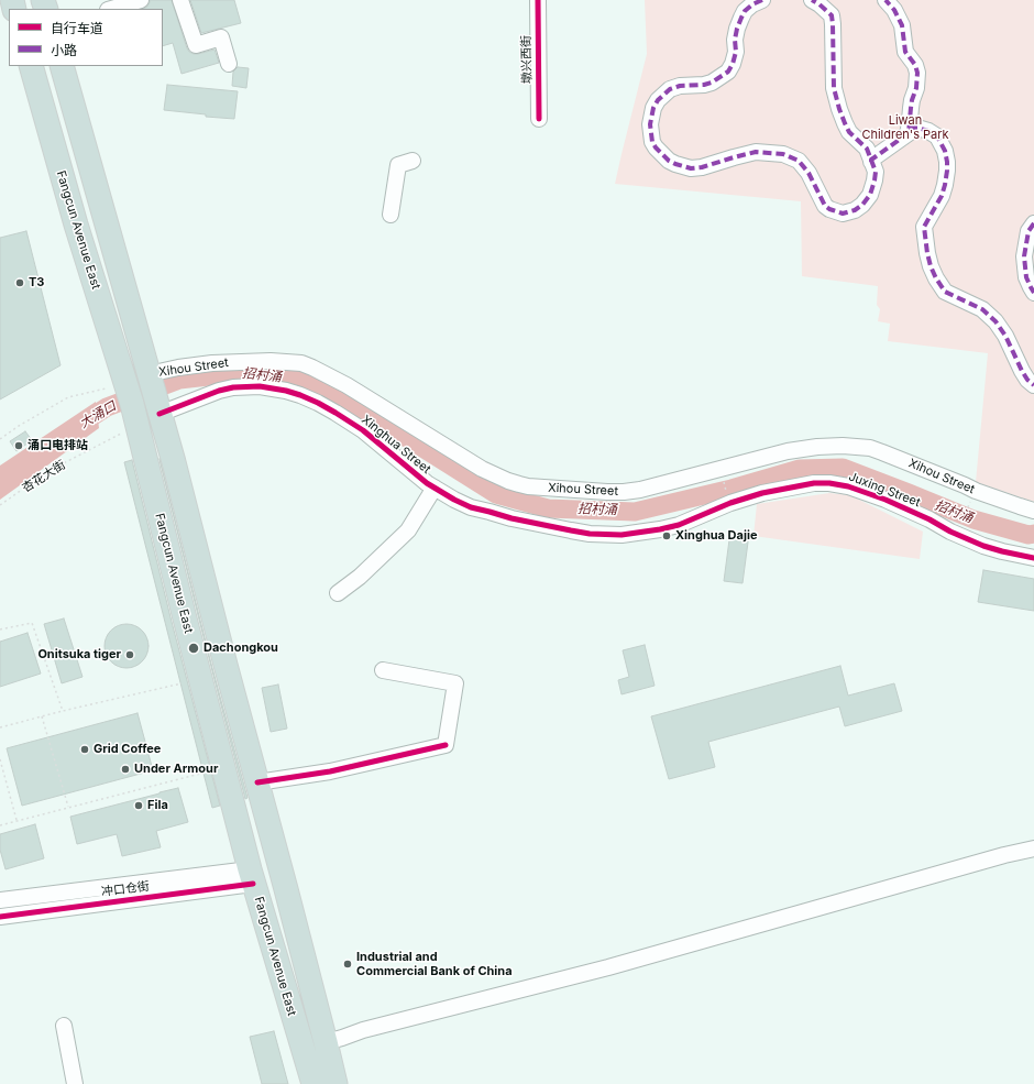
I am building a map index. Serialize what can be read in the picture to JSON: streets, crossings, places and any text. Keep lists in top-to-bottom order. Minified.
{"streets":{"highway":["Fangcun Avenue East"],"street":["墩兴西街","Xihou Street","Xinghua Street","Juxing Street","冲口仓街"],"path":["杏花大街"]},"crossings":[["Fangcun Avenue East","杏花大街"],["Fangcun Avenue East","冲口仓街"],["Xihou Street","Xinghua Street"],["Xinghua Street","Juxing Street"]],"water":["招村涌","大涌口"],"parks":["Liwan Children's Park"],"places":["T3","涌口电排站","Xinghua Dajie","Dachongkou","Onitsuka tiger","Grid Coffee","Under Armour","Fila","Industrial and Commercial Bank of China"],"legend":["自行车道","小路"]}
